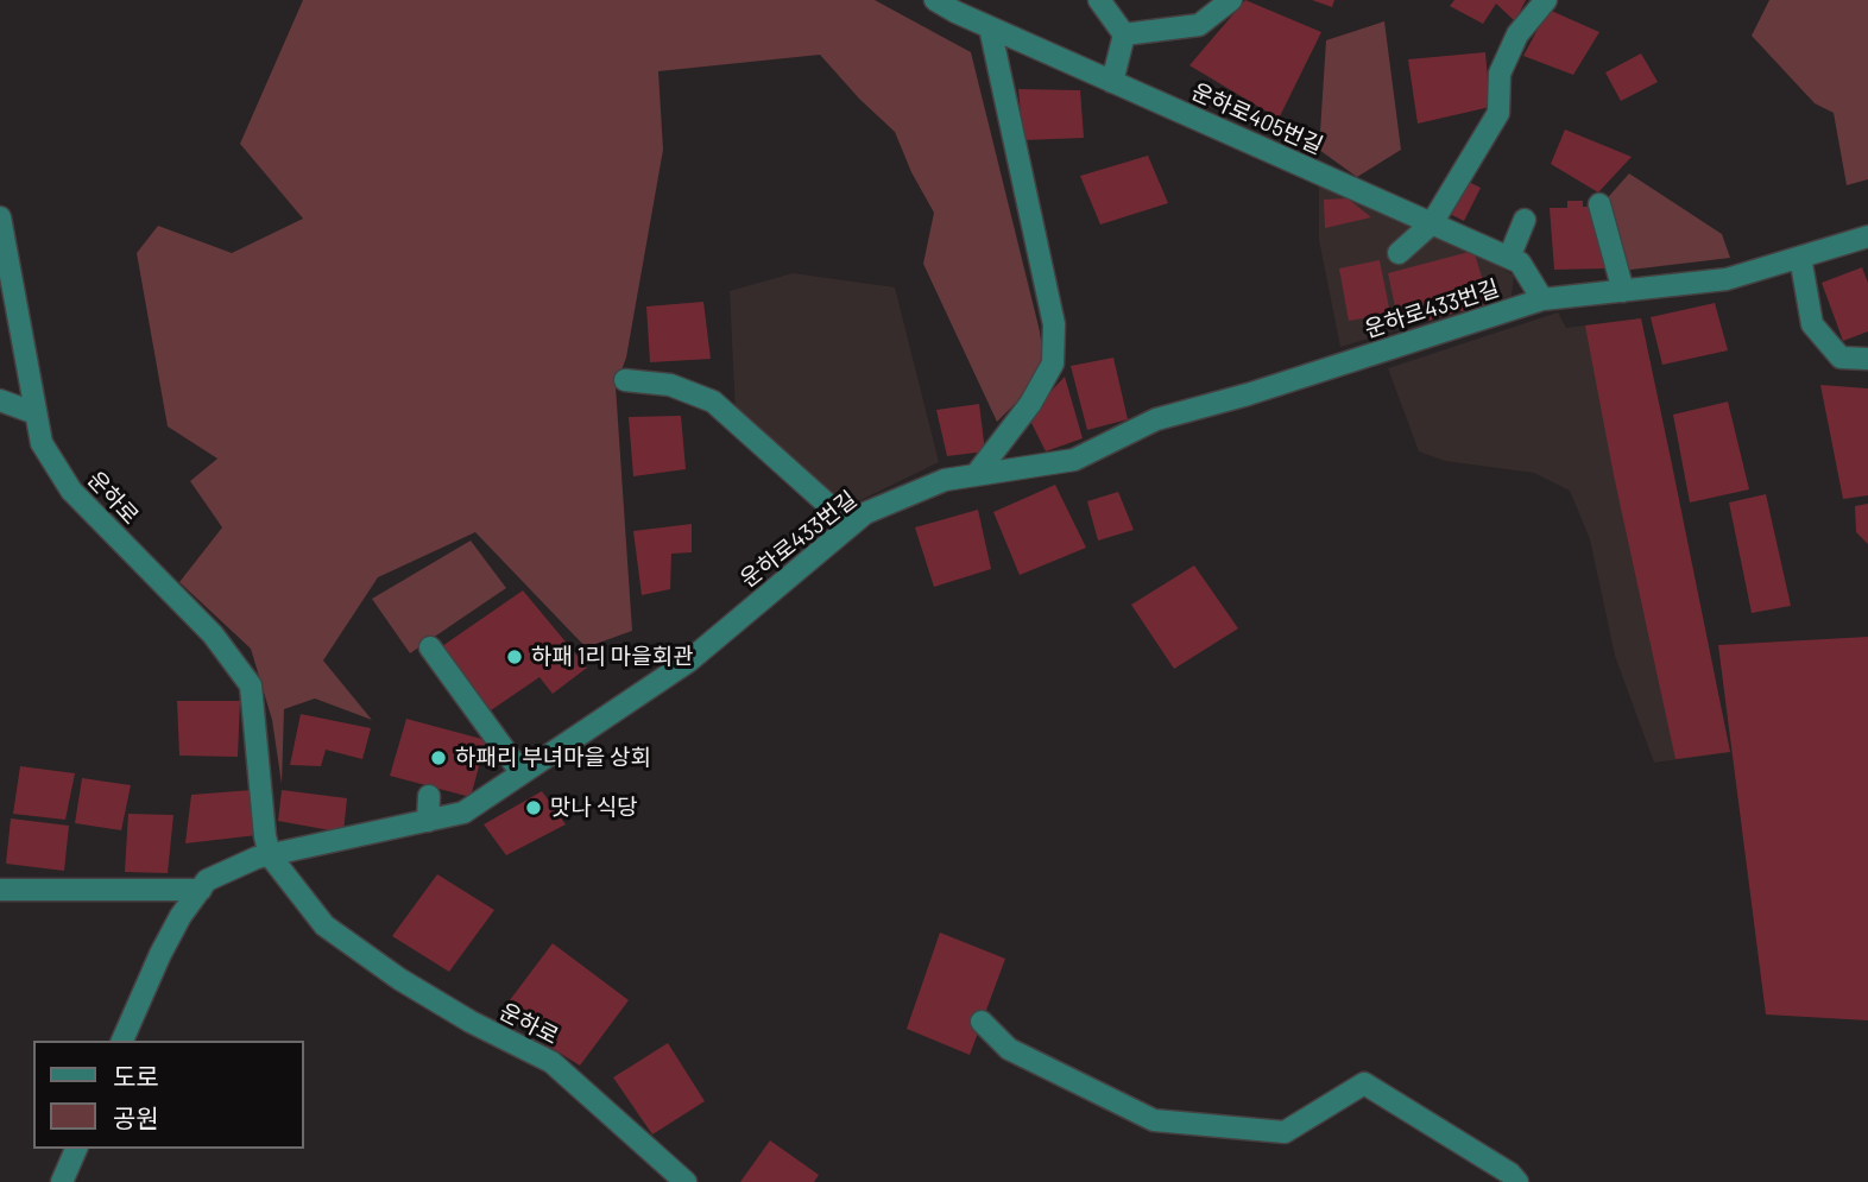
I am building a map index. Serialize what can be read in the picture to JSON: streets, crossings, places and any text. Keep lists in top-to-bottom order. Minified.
{"streets":{"street":["운하로405번길","운하로433번길","운하로"]},"crossings":[["운하로405번길","운하로433번길"],["운하로433번길","운하로"]],"places":["하패 1리 마을회관","하패리 부녀마을 상회","맛나 식당"],"legend":["도로","공원"]}
